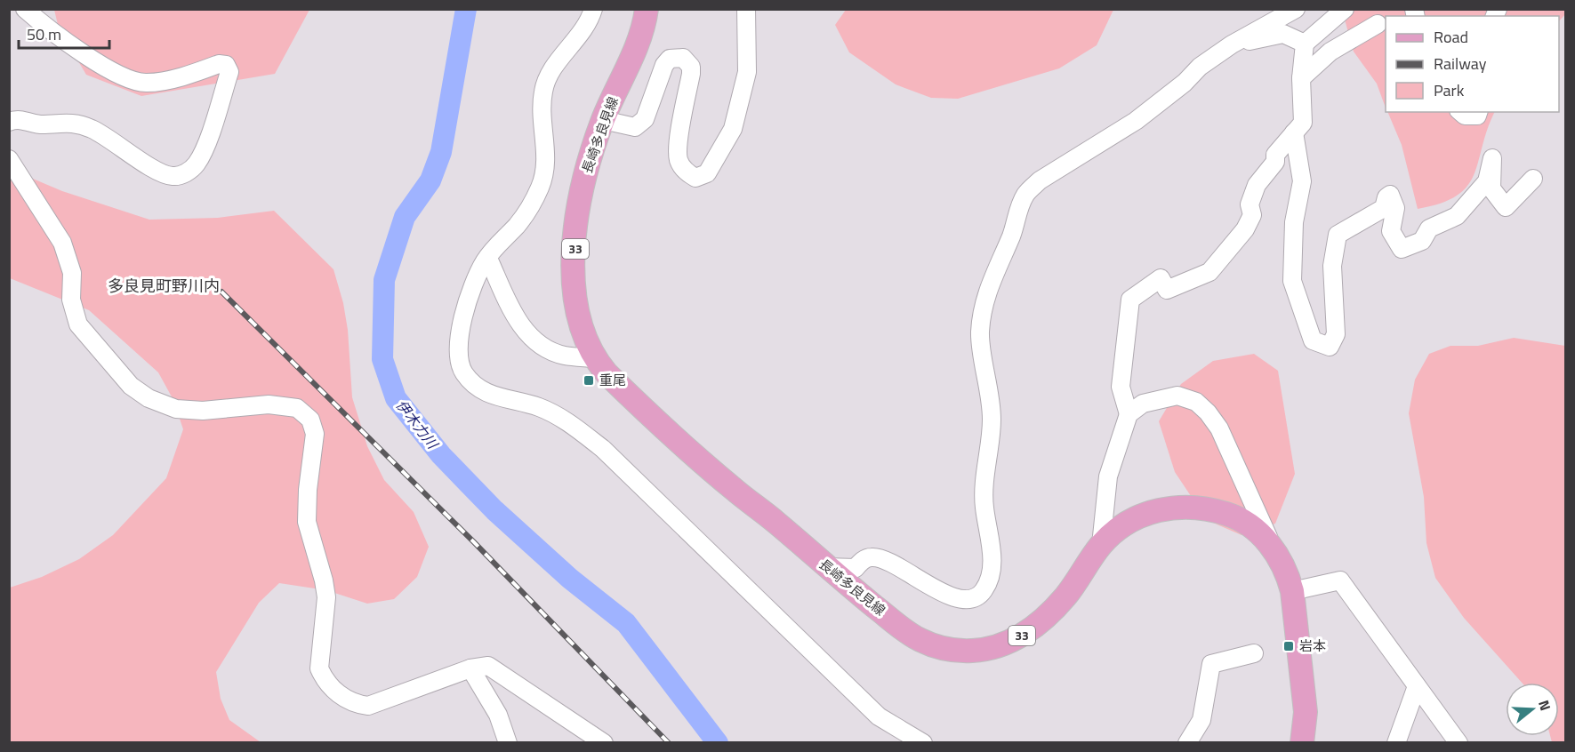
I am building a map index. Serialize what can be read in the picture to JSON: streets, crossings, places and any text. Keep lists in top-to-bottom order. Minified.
{"streets":{"main road":["長崎多良見線","33"]},"districts":["多良見町野川内"],"water":["伊木力川"],"places":{"transit":["重尾","岩本"]},"legend":["Road","Railway","Park"],"scale_bar":"50 m","north":"right"}
